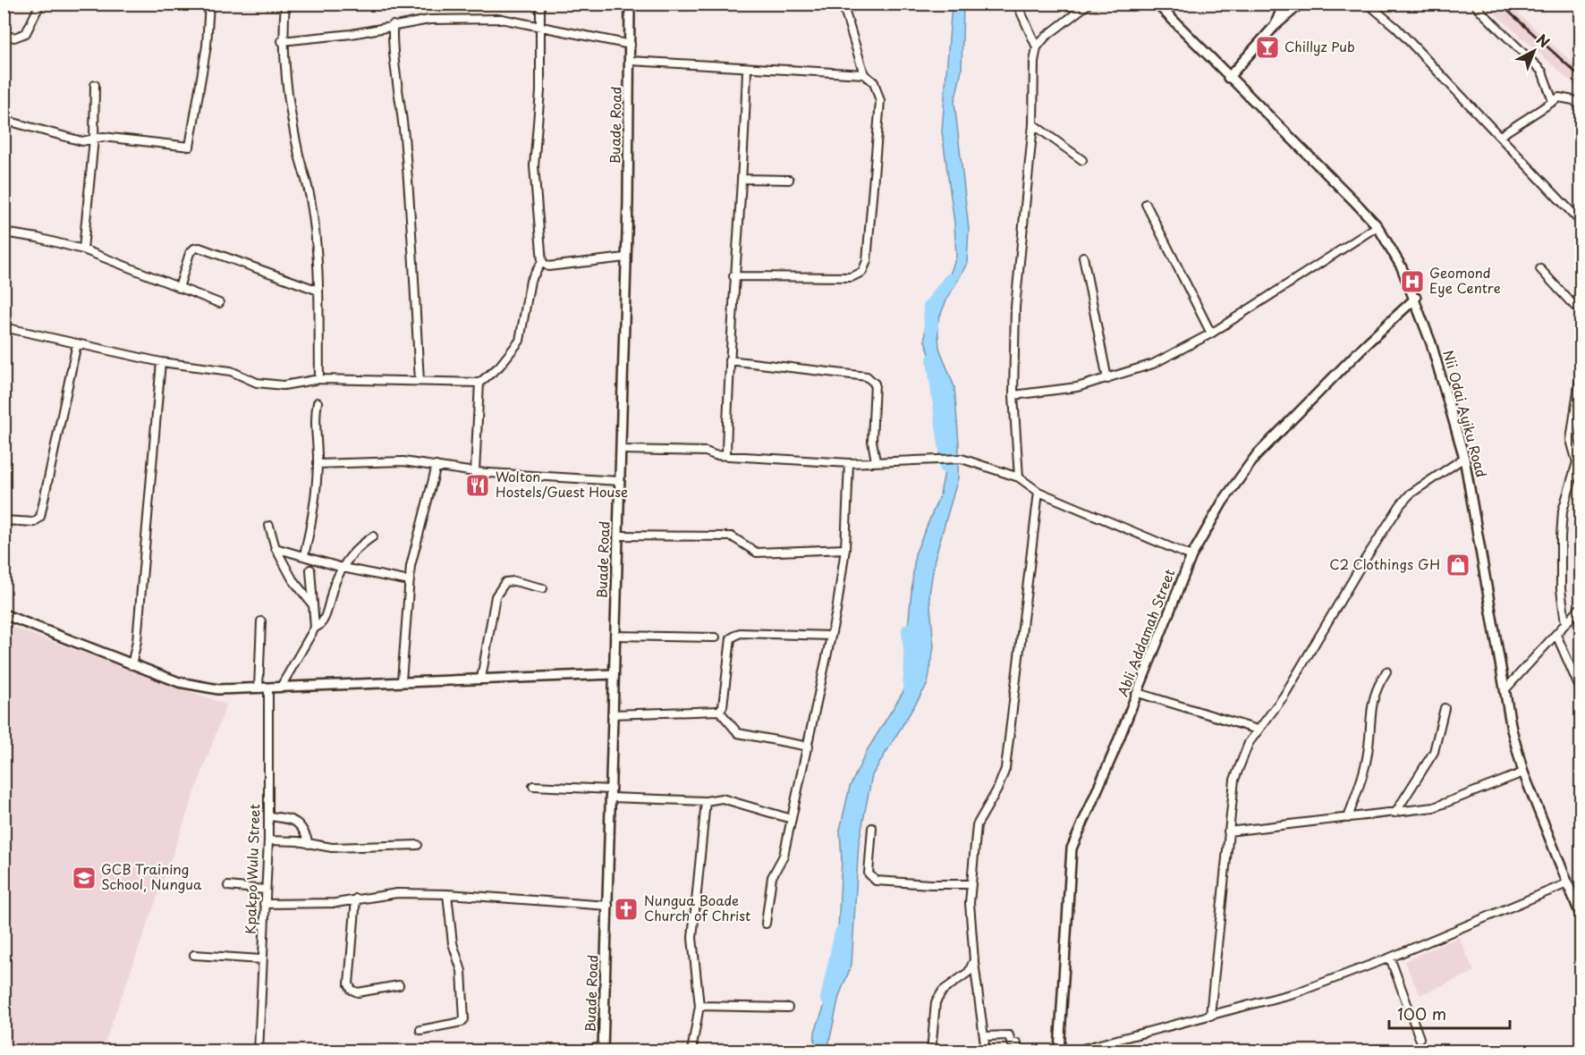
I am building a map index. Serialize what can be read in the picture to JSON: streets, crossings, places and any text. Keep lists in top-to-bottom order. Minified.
{"streets":{"street":["Buade Road","Nii Odai Ayiku Road","Abli Addamah Street","Kpakpo Wulu Street"]},"crossings":[["Nii Odai Ayiku Road","Abli Addamah Street"]],"places":{"bar":["Chillyz Pub"],"hospital":["Geomond Eye Centre"],"restaurant":["Wolton Hostels/Guest House"],"shop":["C2 Clothings GH"],"school or university":["GCB Training School, Nungua"],"church":["Nungua Boade Church of Christ"]},"scale_bar":"100 m","north":"top right"}
